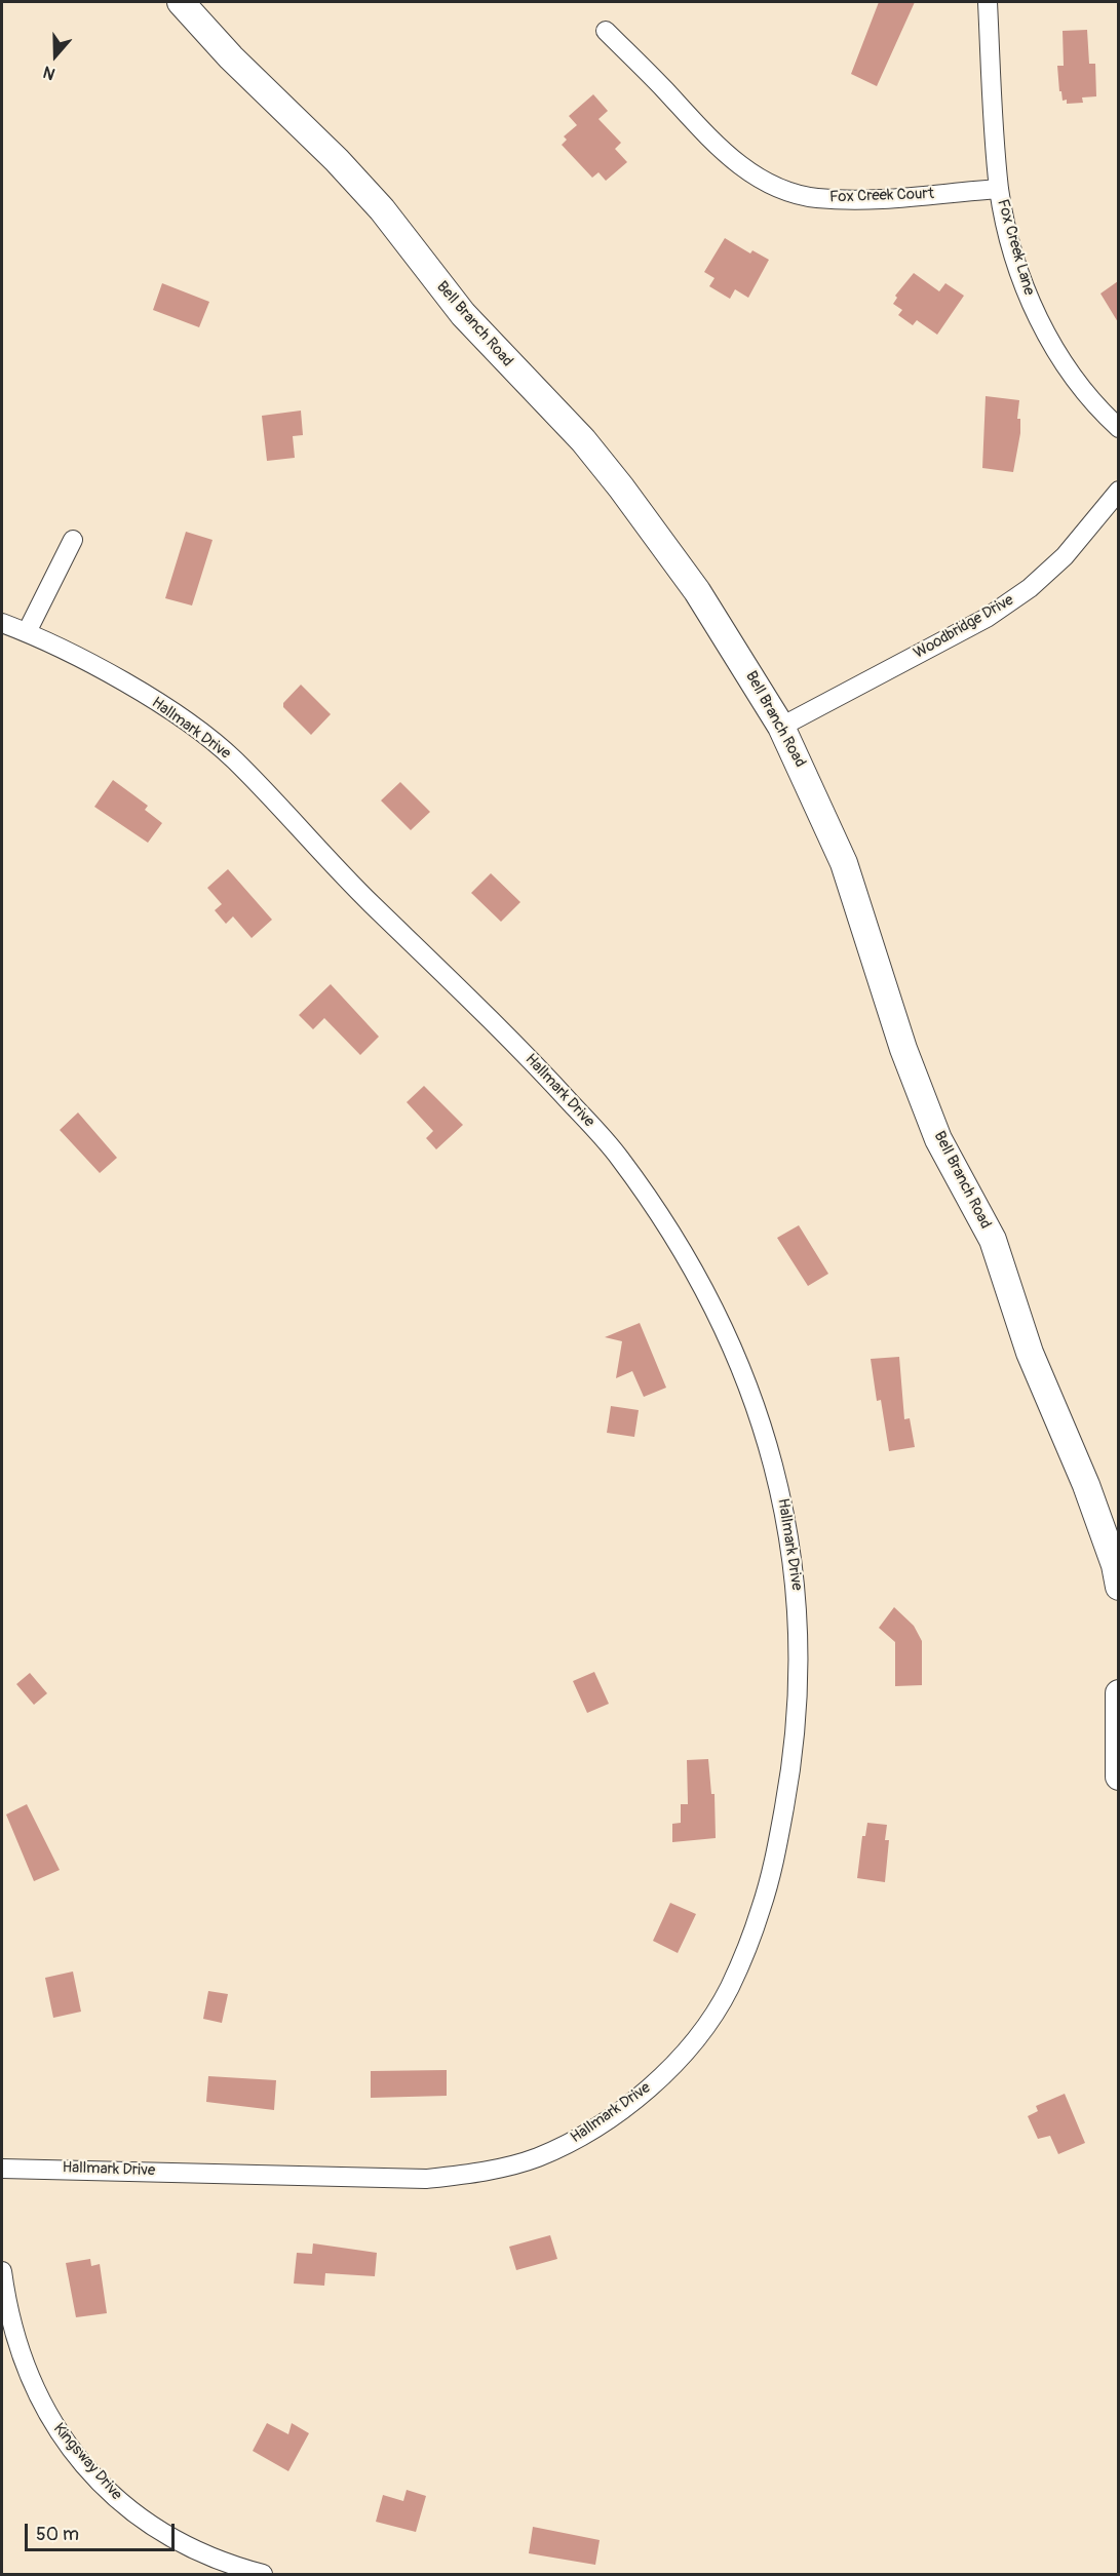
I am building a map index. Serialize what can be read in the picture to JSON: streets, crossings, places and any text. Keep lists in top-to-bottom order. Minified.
{"streets":{"street":["Fox Creek Court","Fox Creek Lane","Bell Branch Road","Woodbridge Drive","Hallmark Drive","Kingsway Drive"]},"crossings":[["Fox Creek Court","Fox Creek Lane"],["Bell Branch Road","Woodbridge Drive"]],"scale_bar":"50 m","north":"bottom"}
